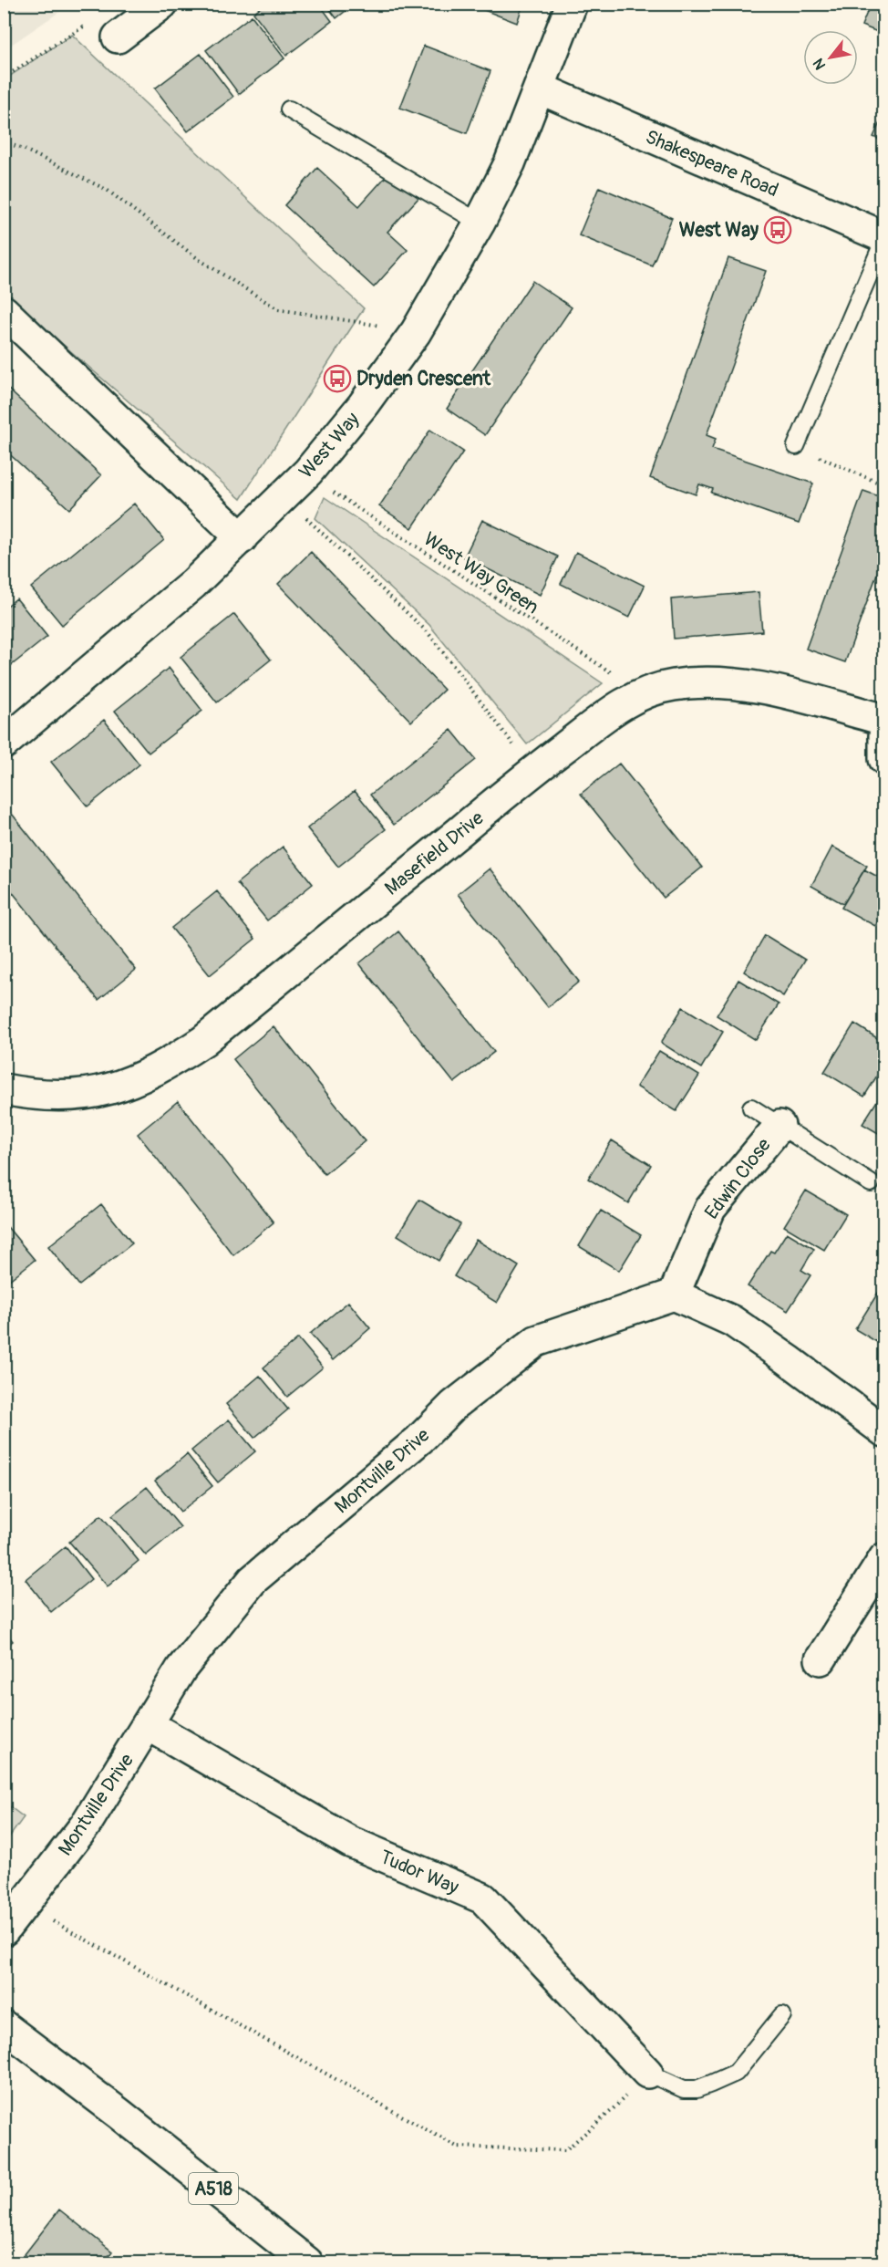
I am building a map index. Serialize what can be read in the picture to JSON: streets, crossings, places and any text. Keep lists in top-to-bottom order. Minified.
{"streets":{"main road":["Shakespeare Road","West Way","Masefield Drive","Edwin Close","Montville Drive","Tudor Way","A518"],"path":["West Way Green"]},"crossings":[["Shakespeare Road","West Way"],["West Way","West Way Green"],["West Way Green","Masefield Drive"],["Edwin Close","Montville Drive"],["Montville Drive","Tudor Way"]],"places":{"bus stop":["West Way","Dryden Crescent"]},"north":"bottom left"}
